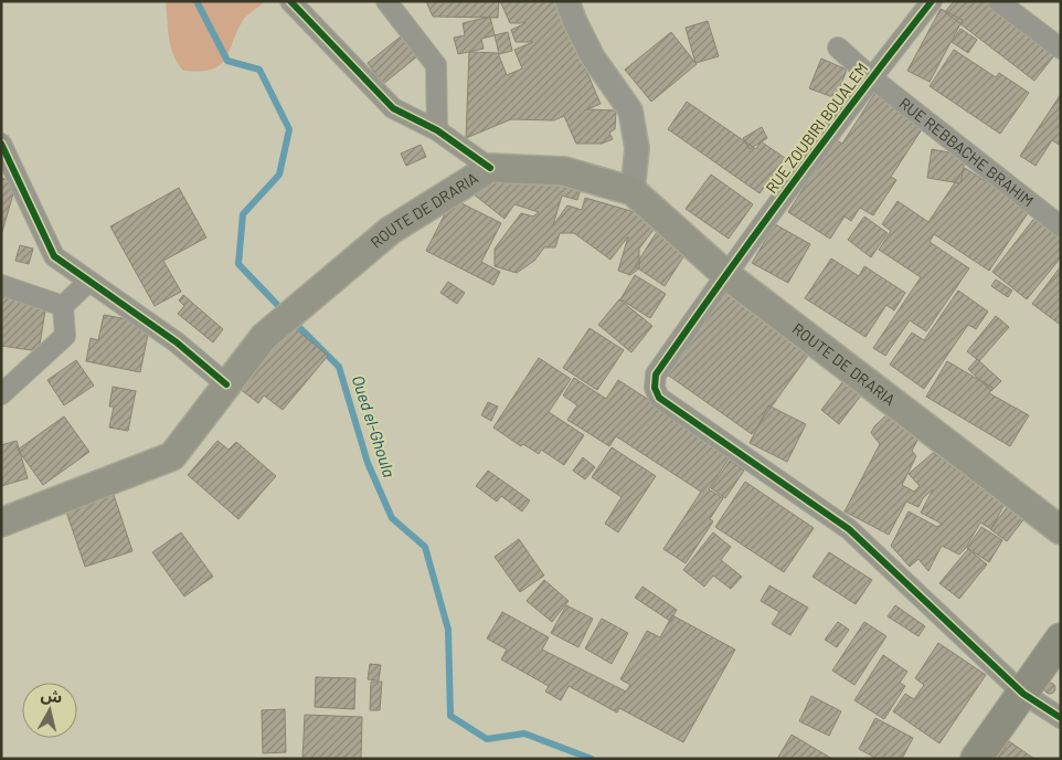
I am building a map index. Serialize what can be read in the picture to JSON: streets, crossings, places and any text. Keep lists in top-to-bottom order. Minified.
{"streets":{"main road":["ROUTE DE DRARIA"],"street":["RUE ZOUBIRI BOUALEM","RUE REBBACHE BRAHIM"]},"crossings":[["RUE ZOUBIRI BOUALEM","RUE REBBACHE BRAHIM"],["RUE ZOUBIRI BOUALEM","ROUTE DE DRARIA"]],"water":["Oued el-Ghoula"],"north":"top"}
